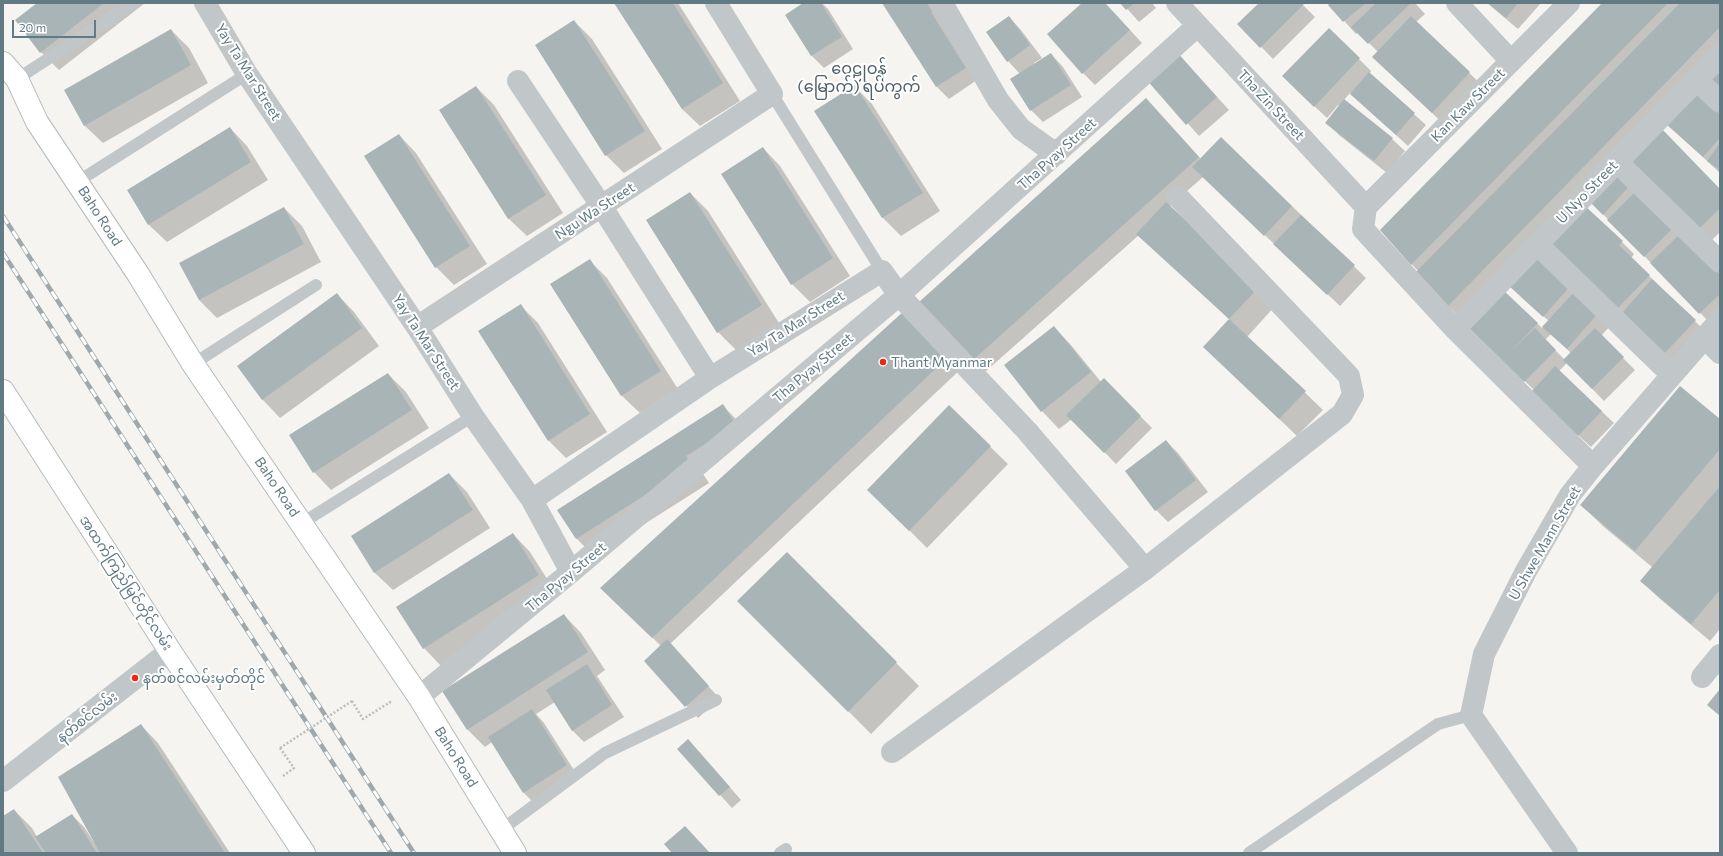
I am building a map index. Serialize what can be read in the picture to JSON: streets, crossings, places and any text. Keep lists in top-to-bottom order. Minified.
{"streets":{"main road":["Baho Road","အထက်ကြည်မြင်တိုင်လမ်း"],"street":["Yay Ta Mar Street","Tha Zin Street","Kan Kaw Street","Tha Pyay Street","U Nyo Street","Ngu Wa Street","U Shwe Mann Street","နတ်စင်လမ်း"]},"crossings":[["Yay Ta Mar Street","Ngu Wa Street"],["Tha Zin Street","Kan Kaw Street"],["Tha Zin Street","Tha Pyay Street"],["Tha Pyay Street","Baho Road"],["အထက်ကြည်မြင်တိုင်လမ်း","နတ်စင်လမ်း"]],"districts":["ဝေဠုဝန် (မြောက်) ရပ်ကွက်"],"places":["Thant Myanmar","နတ်စင်လမ်းမှတ်တိုင်"],"scale_bar":"20 m"}
